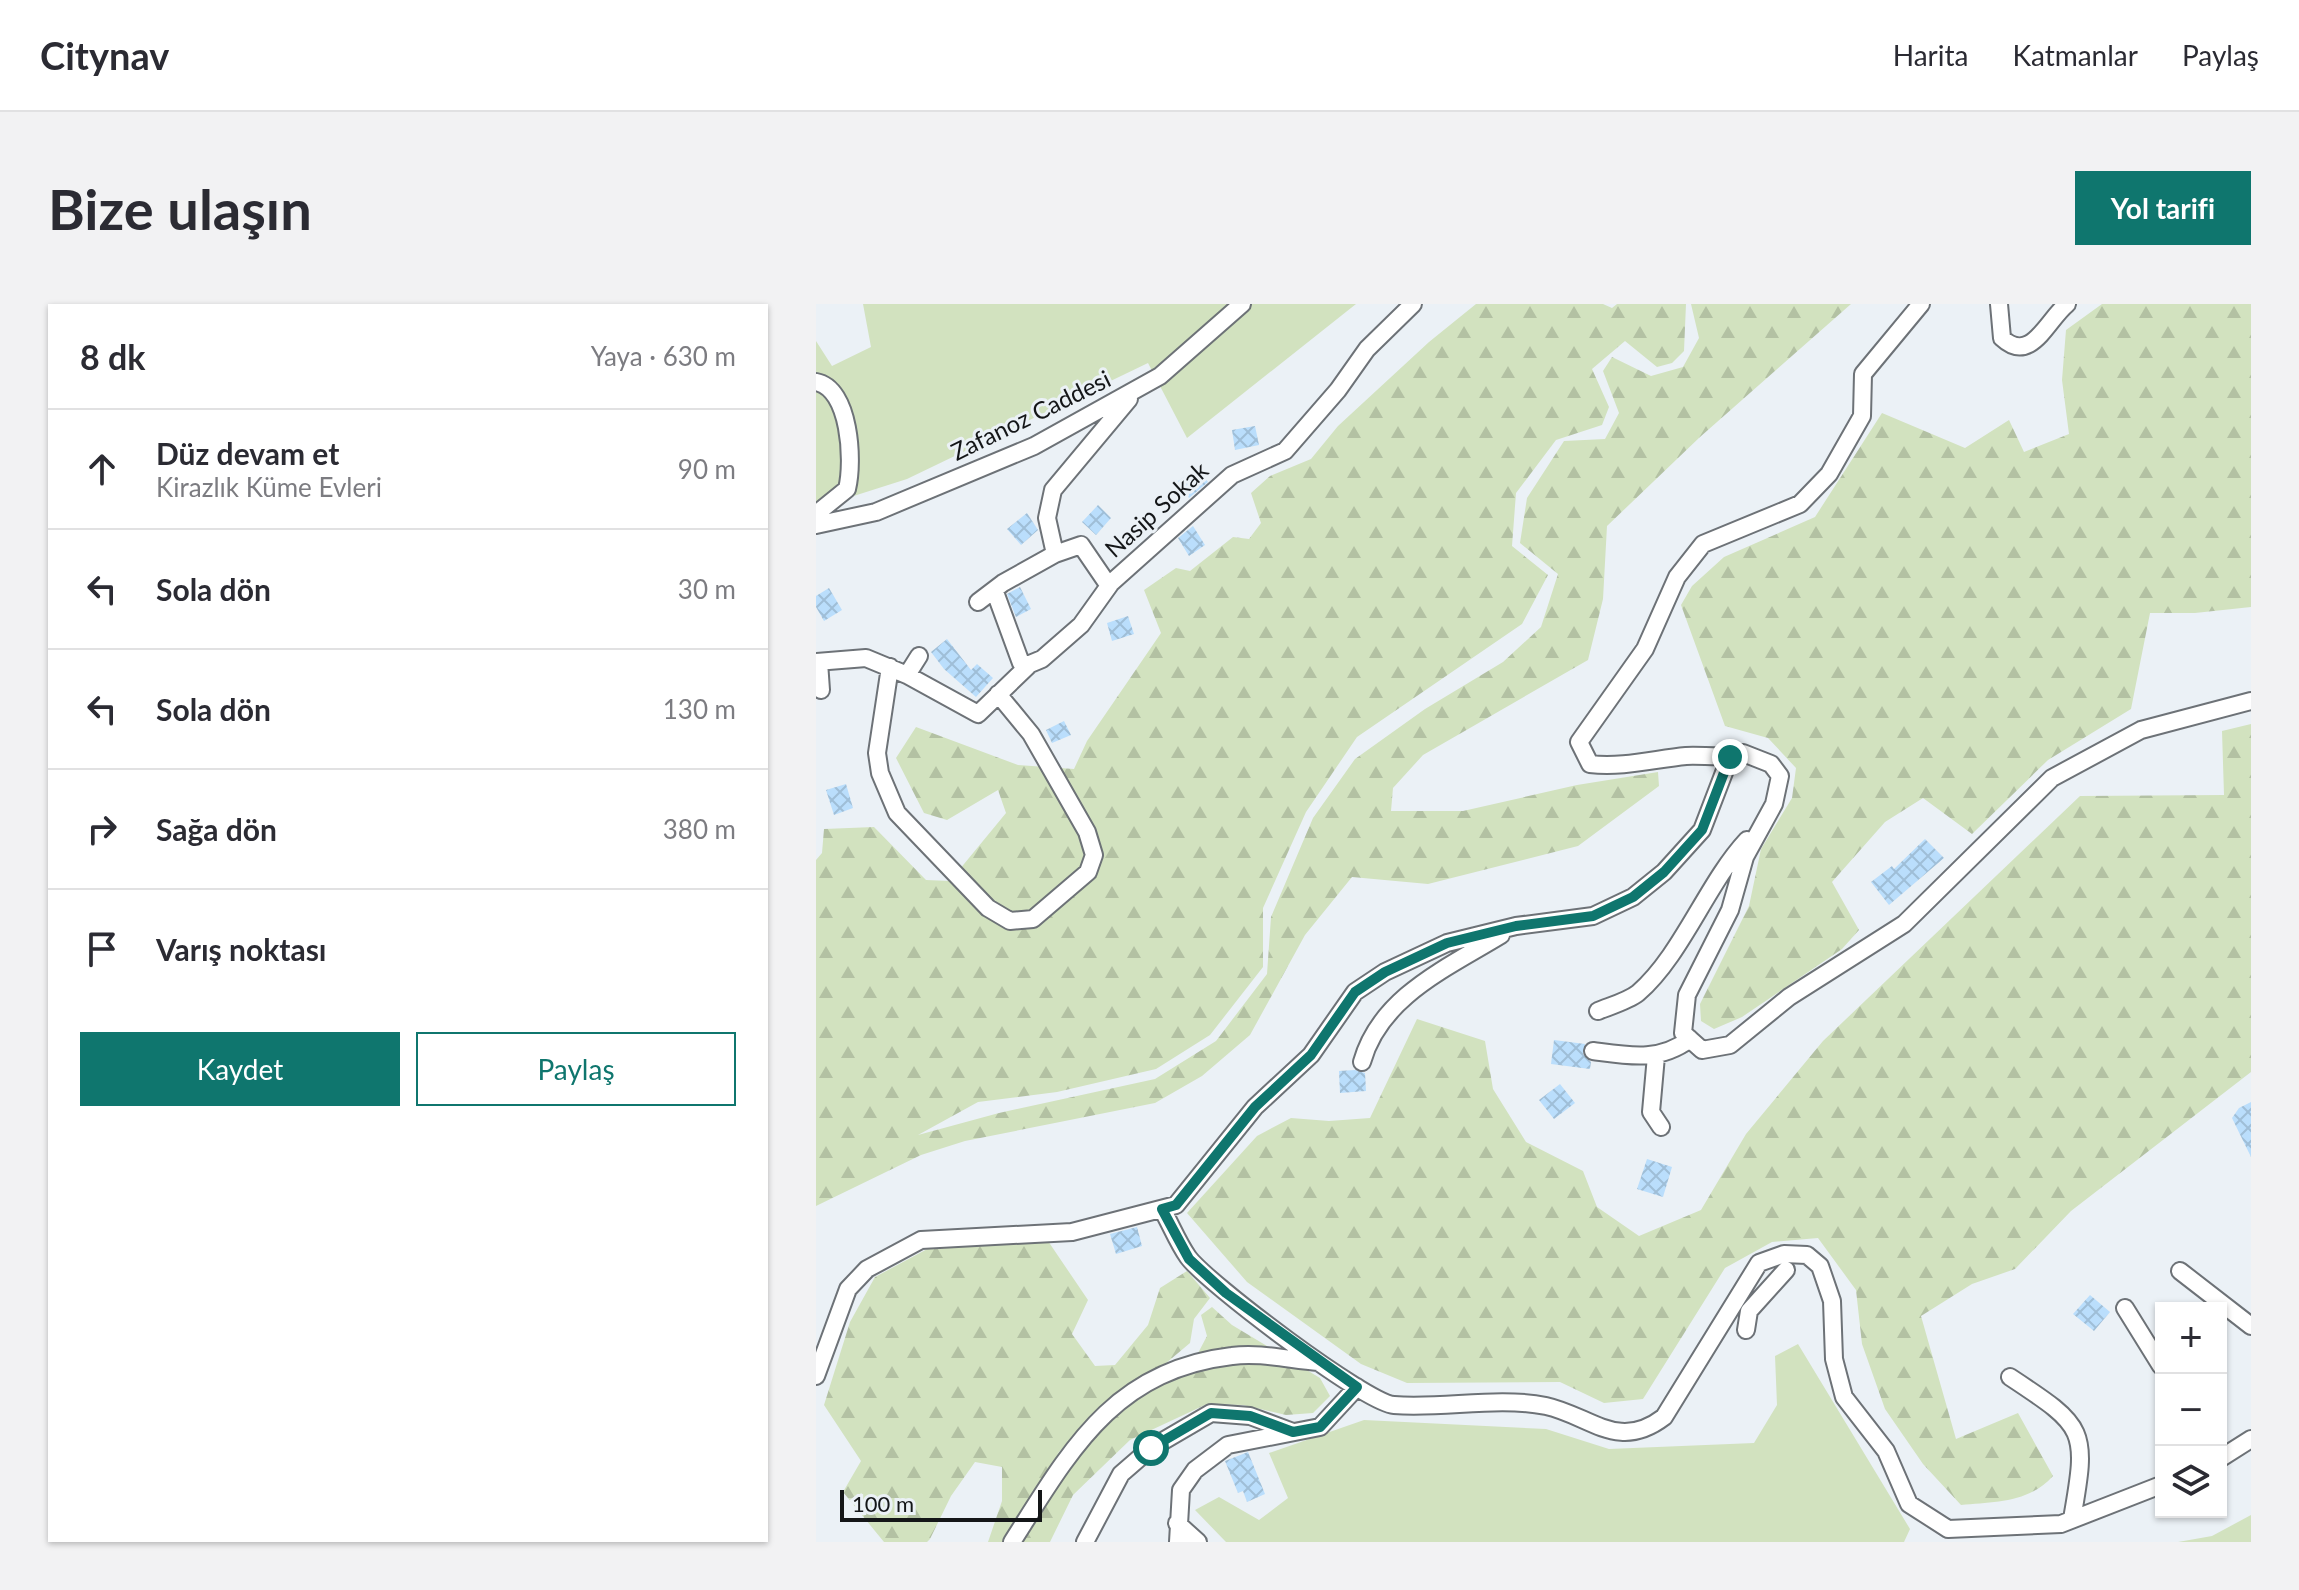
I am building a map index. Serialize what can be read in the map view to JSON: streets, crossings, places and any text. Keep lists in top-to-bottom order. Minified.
{"streets":{"street":["Zafanoz Caddesi","Nasip Sokak"]},"scale_bar":"100 m","page":{"header":"Citynav","nav":["Harita","Katmanlar","Paylaş"],"buttons":["Yol tarifi",["Kaydet","Paylaş"]],"title":"Bize ulaşın","heading":["8 dk","Yaya · 630 m"],"list":[["Düz devam et","Kirazlık Küme Evleri","90 m"],["Sola dön","30 m"],["Sola dön","130 m"],["Sağa dön","380 m"],"Varış noktası"],"map_buttons":["+","−"],"scale":"100 m"}}
